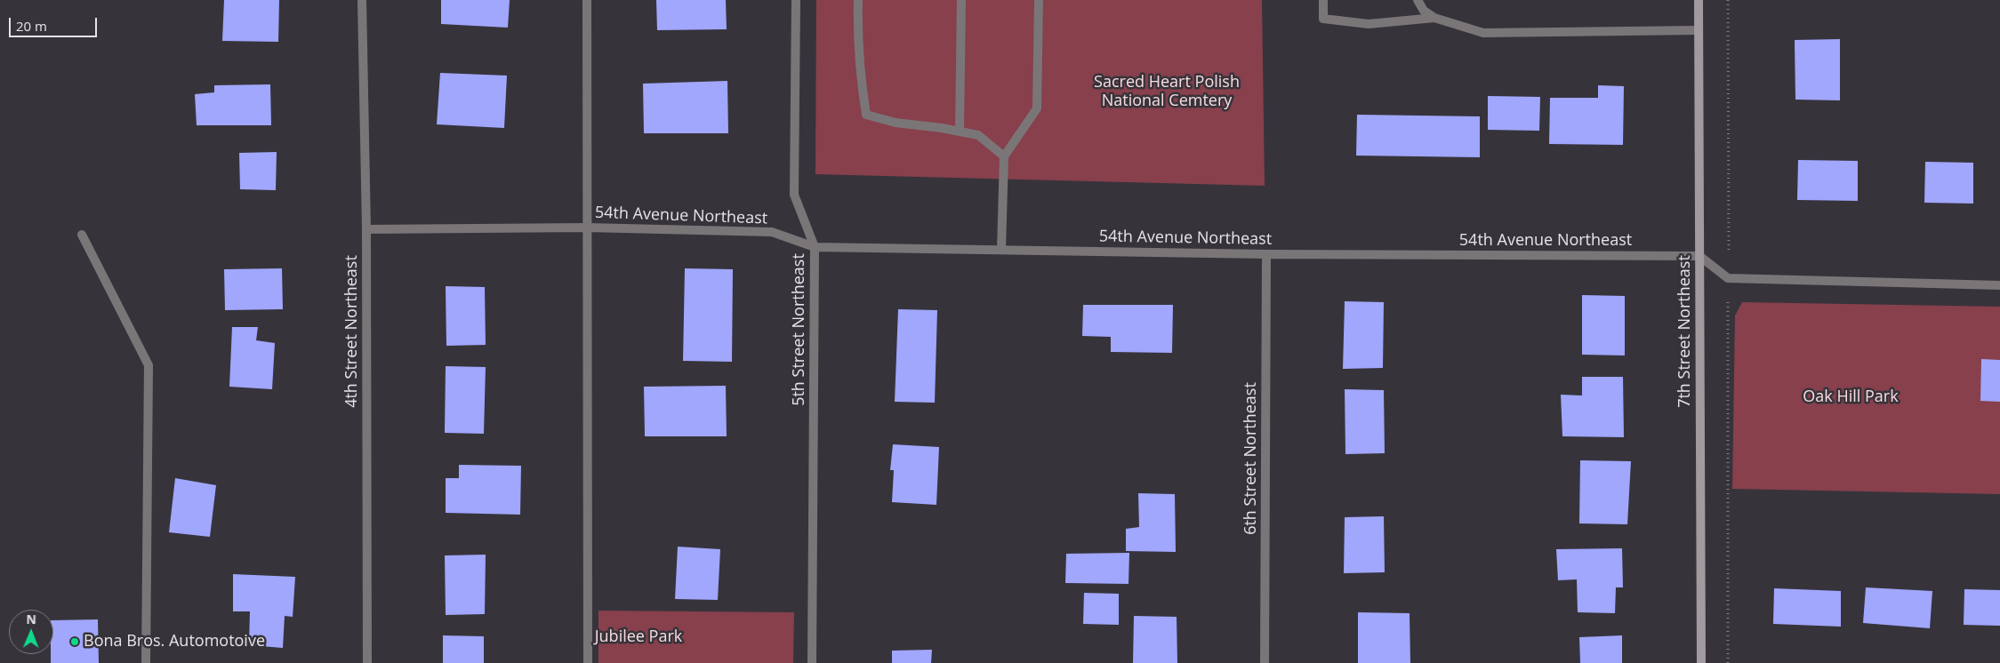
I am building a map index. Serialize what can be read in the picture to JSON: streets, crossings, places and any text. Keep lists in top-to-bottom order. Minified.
{"streets":{"street":["54th Avenue Northeast","5th Street Northeast","4th Street Northeast","7th Street Northeast","6th Street Northeast"]},"crossings":[["54th Avenue Northeast","5th Street Northeast"],["54th Avenue Northeast","4th Street Northeast"],["54th Avenue Northeast","7th Street Northeast"],["54th Avenue Northeast","6th Street Northeast"]],"parks":["Sacred Heart Polish National Cemtery","Oak Hill Park","Jubilee Park"],"places":["Bona Bros. Automotoive"],"scale_bar":"20 m","north":"top"}
